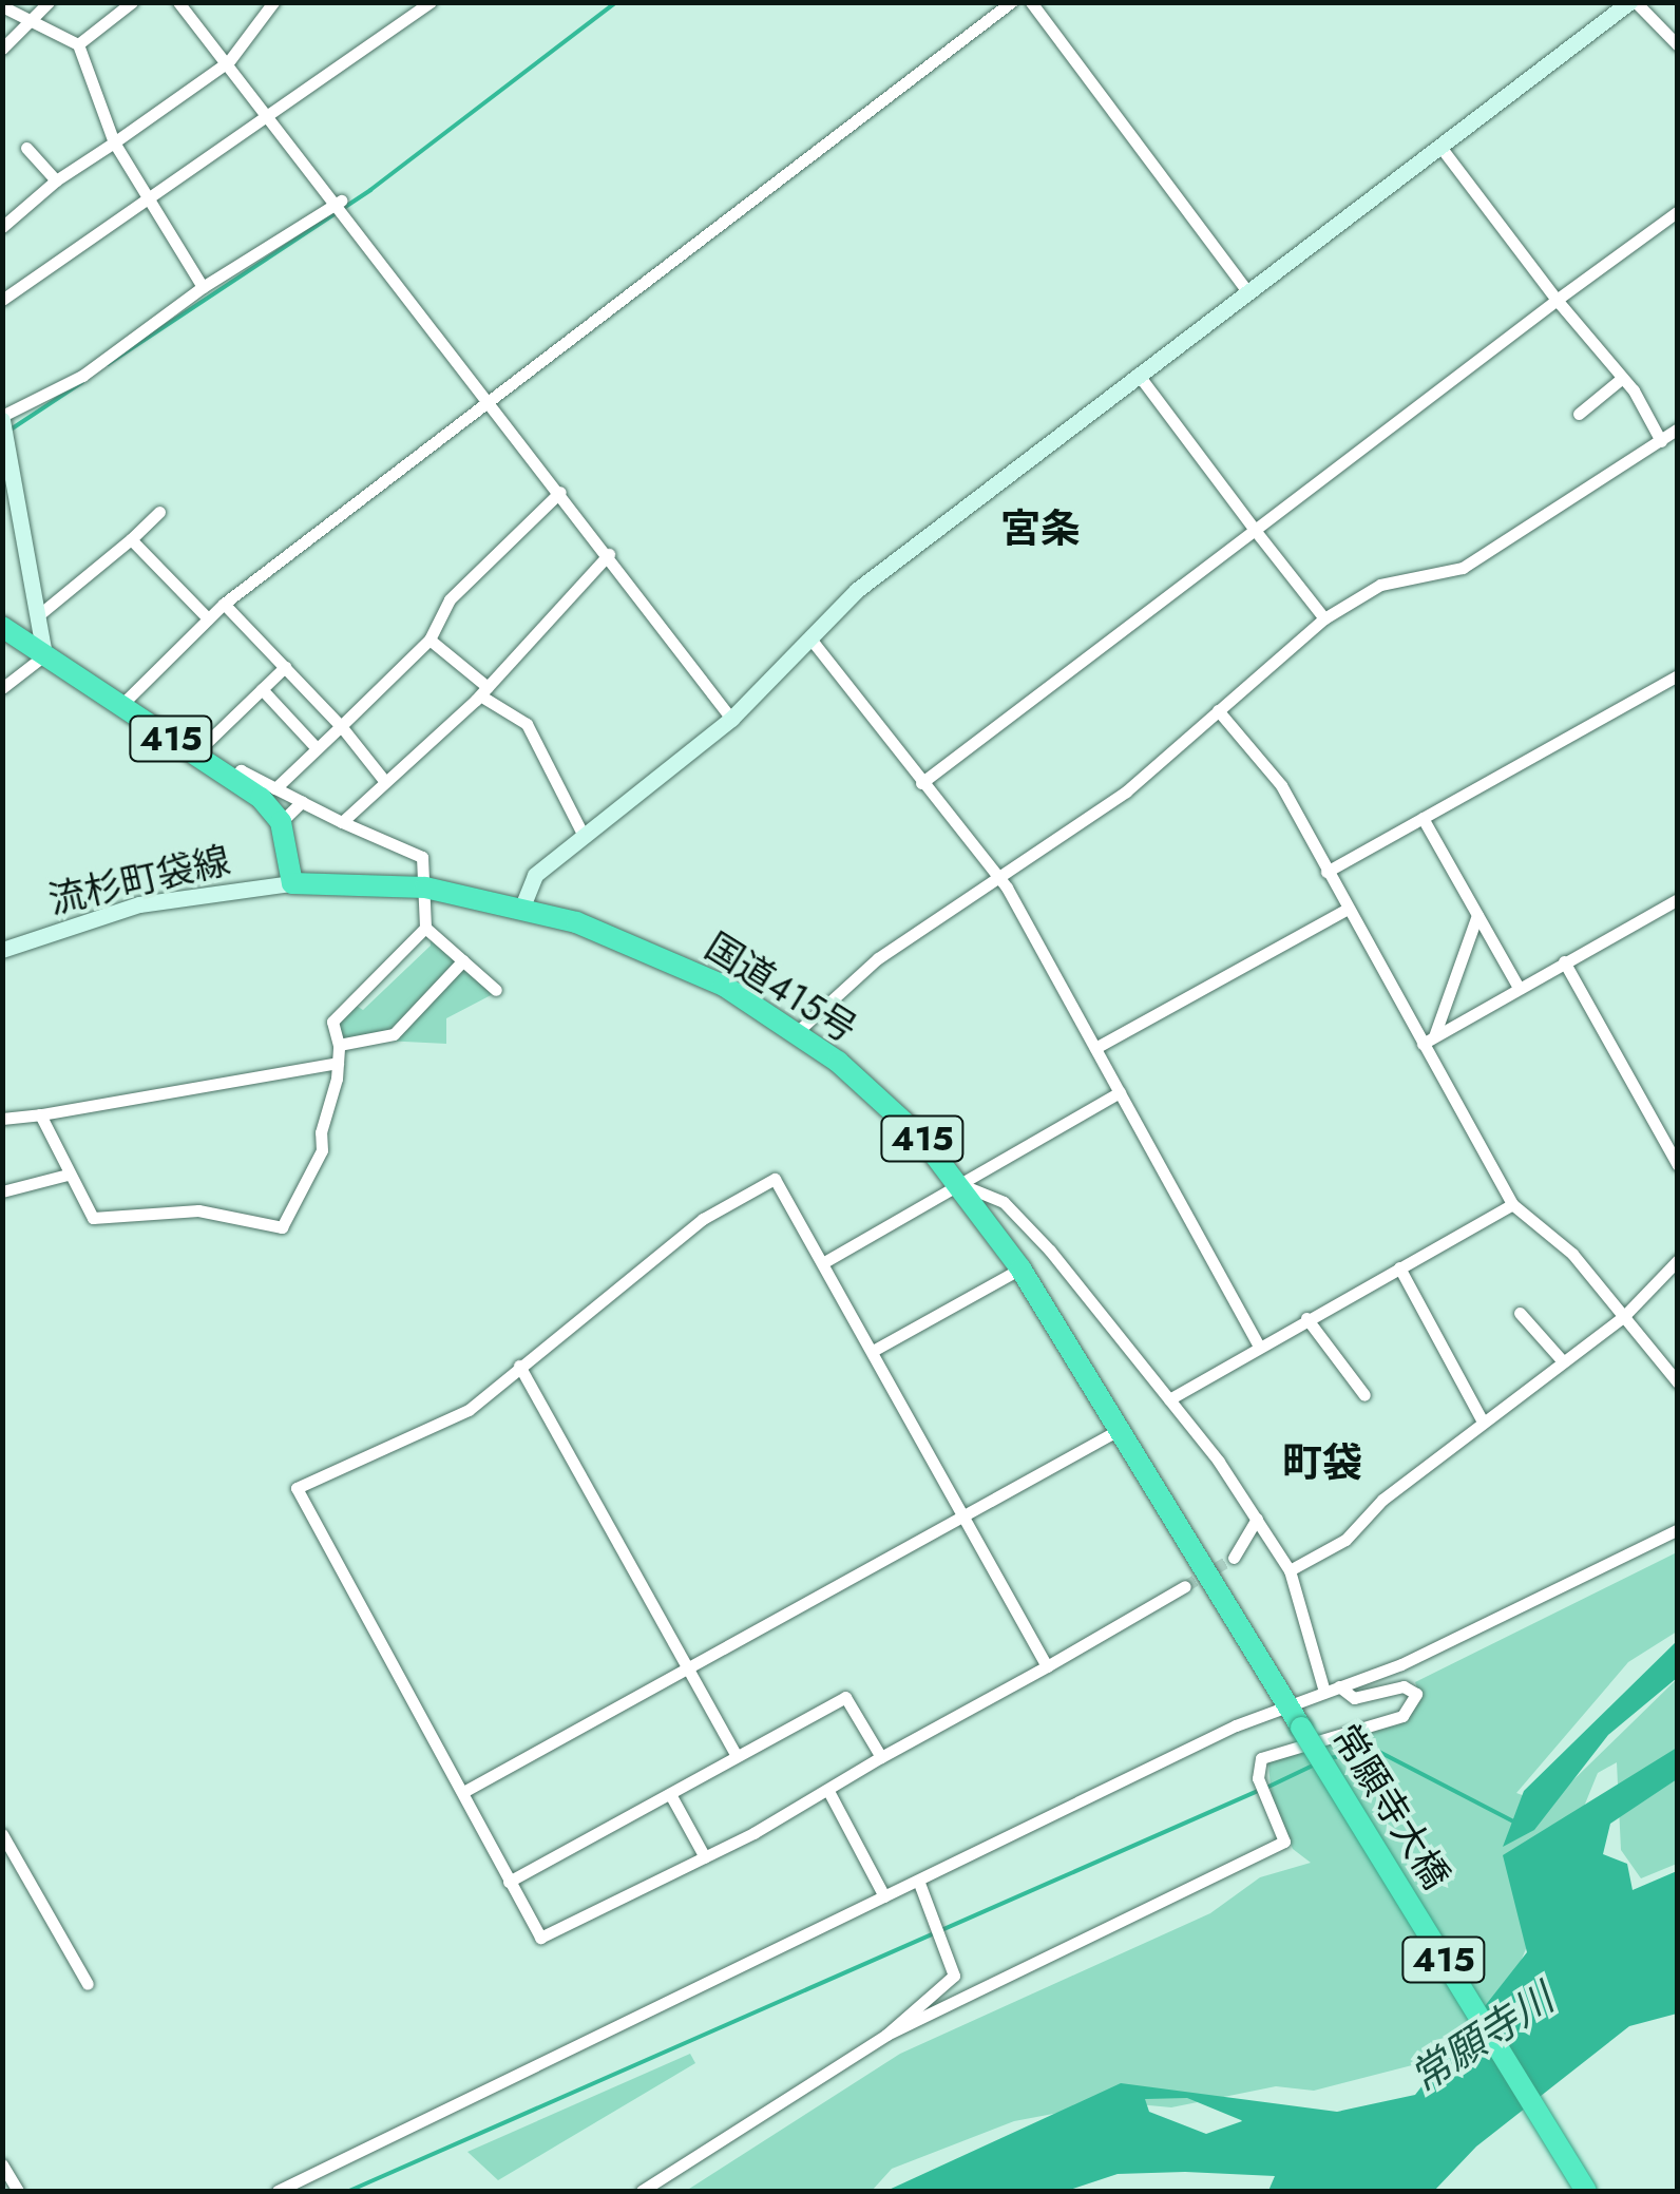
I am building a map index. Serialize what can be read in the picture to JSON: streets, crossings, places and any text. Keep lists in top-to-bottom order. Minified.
{"streets":{"highway":["415","国道415号","常願寺大橋"],"street":["流杉町袋線"]},"crossings":[["流杉町袋線","国道415号"],["国道415号","常願寺大橋"]],"districts":["宮条","町袋"],"water":["常願寺川"]}
